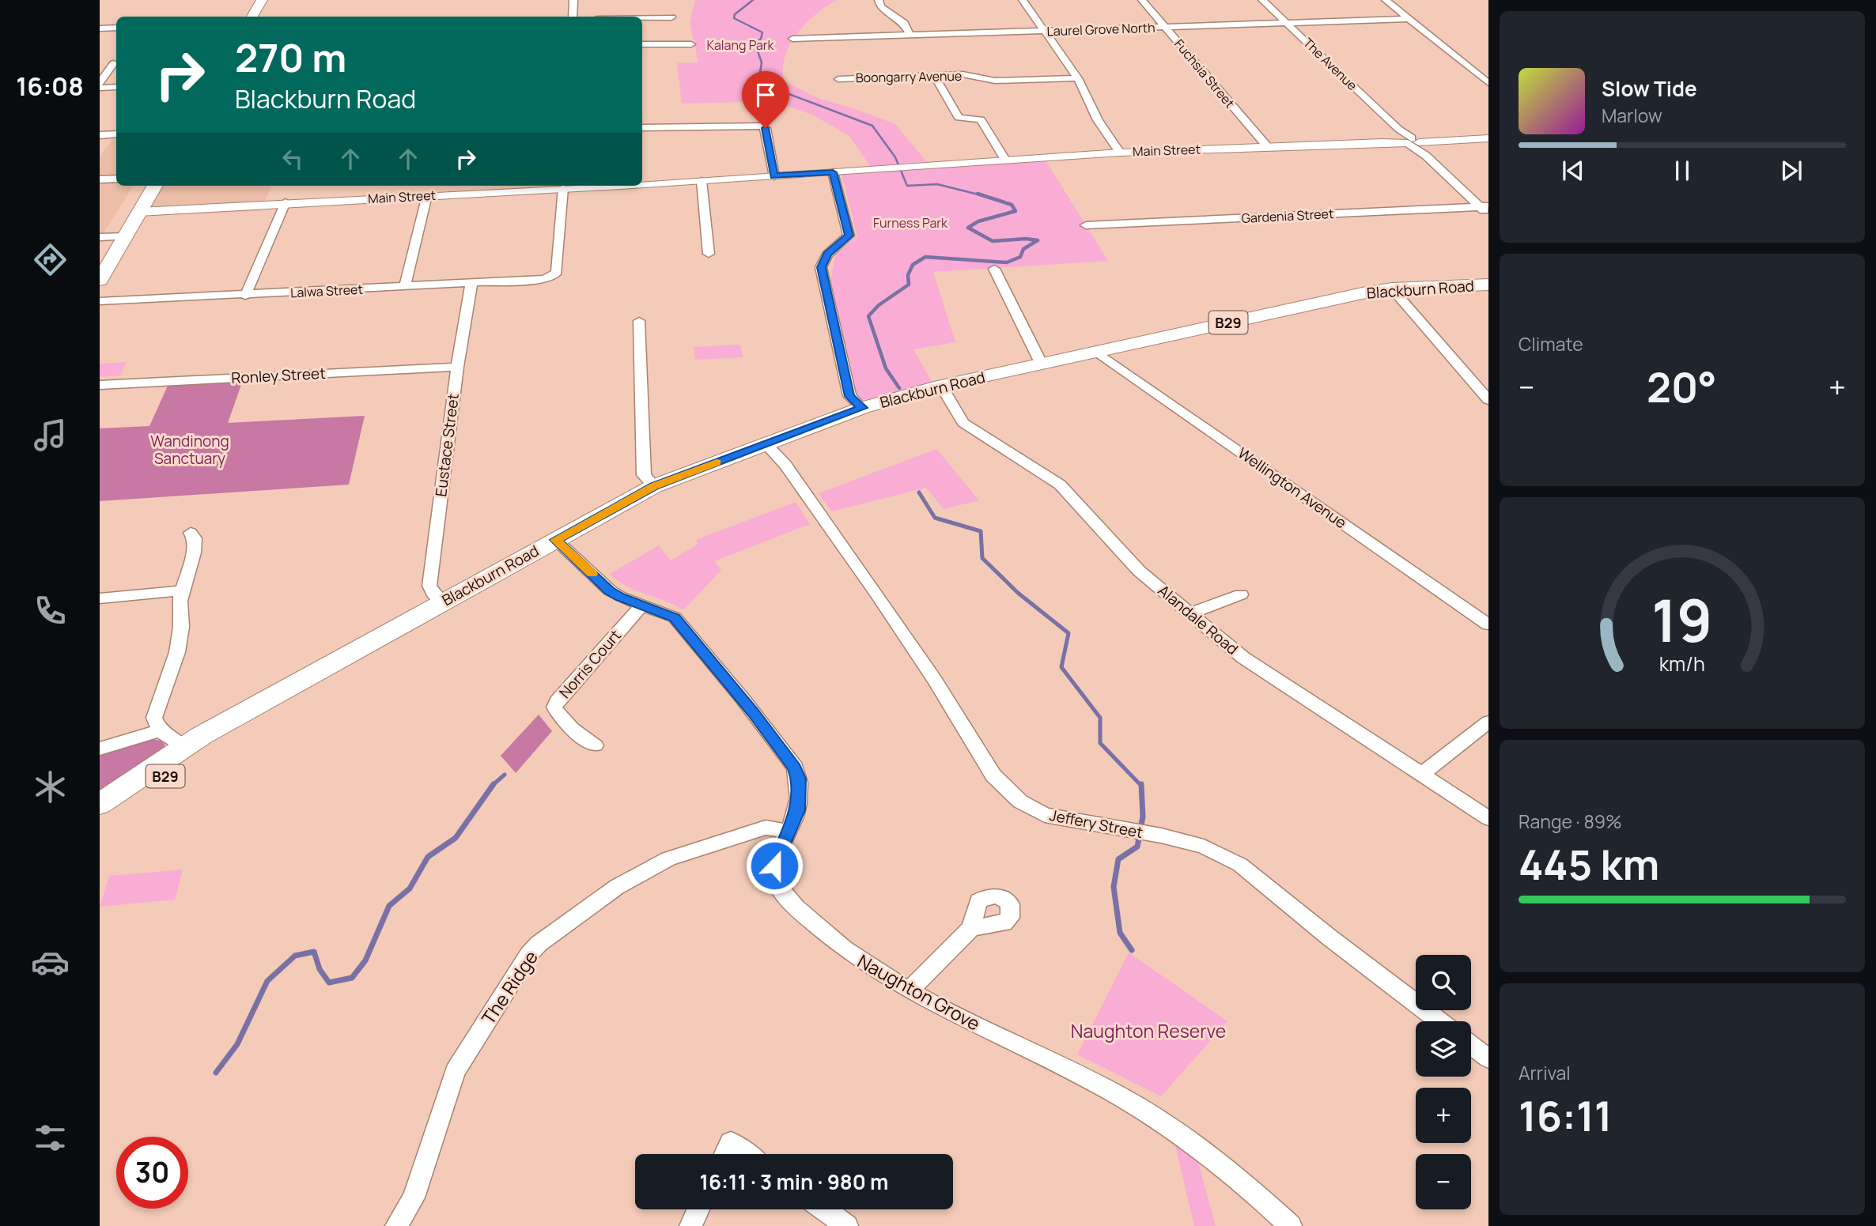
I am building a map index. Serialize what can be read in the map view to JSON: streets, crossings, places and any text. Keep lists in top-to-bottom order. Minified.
{"streets":{"main road":["Blackburn Road","B29"],"street":["Laurel Grove North","The Avenue","Fuchsia Street","Boongarry Avenue","Main Street","Gardenia Street","Lalwa Street","Ronley Street","Eustace Street","Wellington Avenue","Alandale Road","Norris Court","Jeffery Street","The Ridge","Naughton Grove"]},"crossings":[["Laurel Grove North","The Avenue"],["Laurel Grove North","Fuchsia Street"],["The Avenue","Main Street"],["The Avenue","Gardenia Street"],["Fuchsia Street","Main Street"],["Main Street","Lalwa Street"],["Blackburn Road","Eustace Street"],["Blackburn Road","Wellington Avenue"],["Blackburn Road","Alandale Road"],["Blackburn Road","Jeffery Street"],["Blackburn Road","Naughton Grove"],["Lalwa Street","Eustace Street"],["Ronley Street","Eustace Street"],["Norris Court","Naughton Grove"],["The Ridge","Naughton Grove"]],"parks":["Kalang Park","Furness Park","Wandinong Sanctuary","Naughton Reserve"],"page":{"tabs":"16:08","turn":["270 m","Blackburn Road"],"song":["Slow Tide","Marlow"],"tile":["Climate",["Range · 89%","445 km"],["Arrival","16:11"]],"heat":["−","20°","+"],"map_buttons":["+","−"],"limit":"30","trip":"16:11 · 3 min · 980 m","gauge":["19","km/h"]}}
